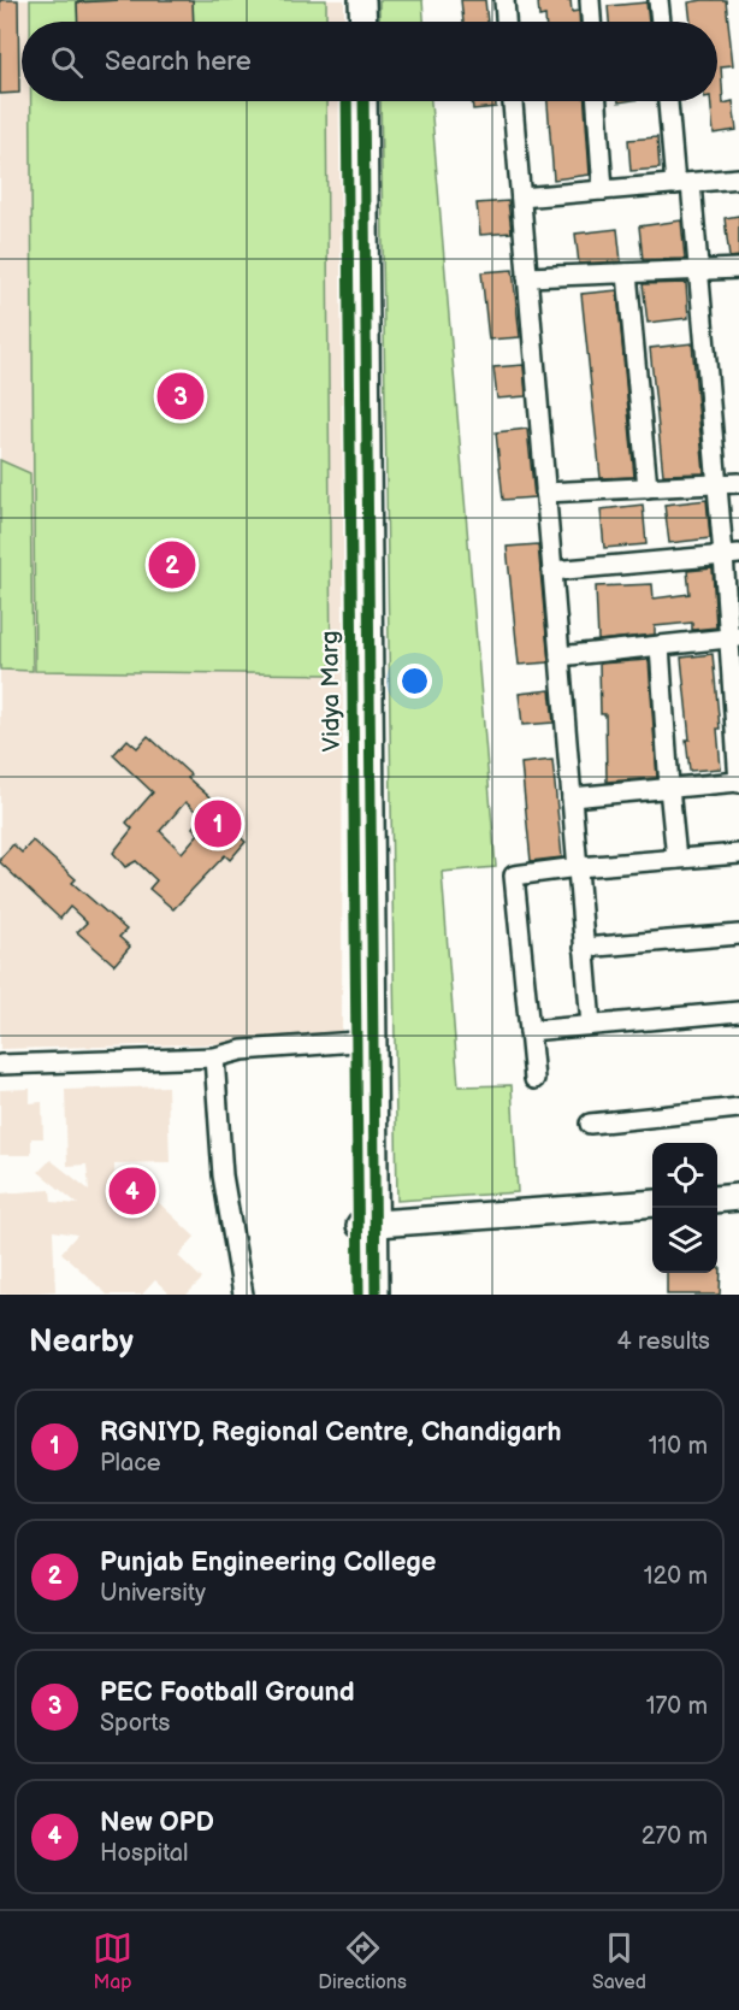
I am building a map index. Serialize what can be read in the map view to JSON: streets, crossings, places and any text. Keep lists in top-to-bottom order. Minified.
{"streets":{"main road":["Vidya Marg"]},"page":{"search":"Search here","pins":["3","2","1","4"],"heading":["Nearby","4 results"],"list":[{"mark":"1","name":"RGNIYD, Regional Centre, Chandigarh","note":"Place","value":"110 m"},{"mark":"2","name":"Punjab Engineering College","note":"University","value":"120 m"},{"mark":"3","name":"PEC Football Ground","note":"Sports","value":"170 m"},{"mark":"4","name":"New OPD","note":"Hospital","value":"270 m"}],"nav":["Map","Directions","Saved"]}}
